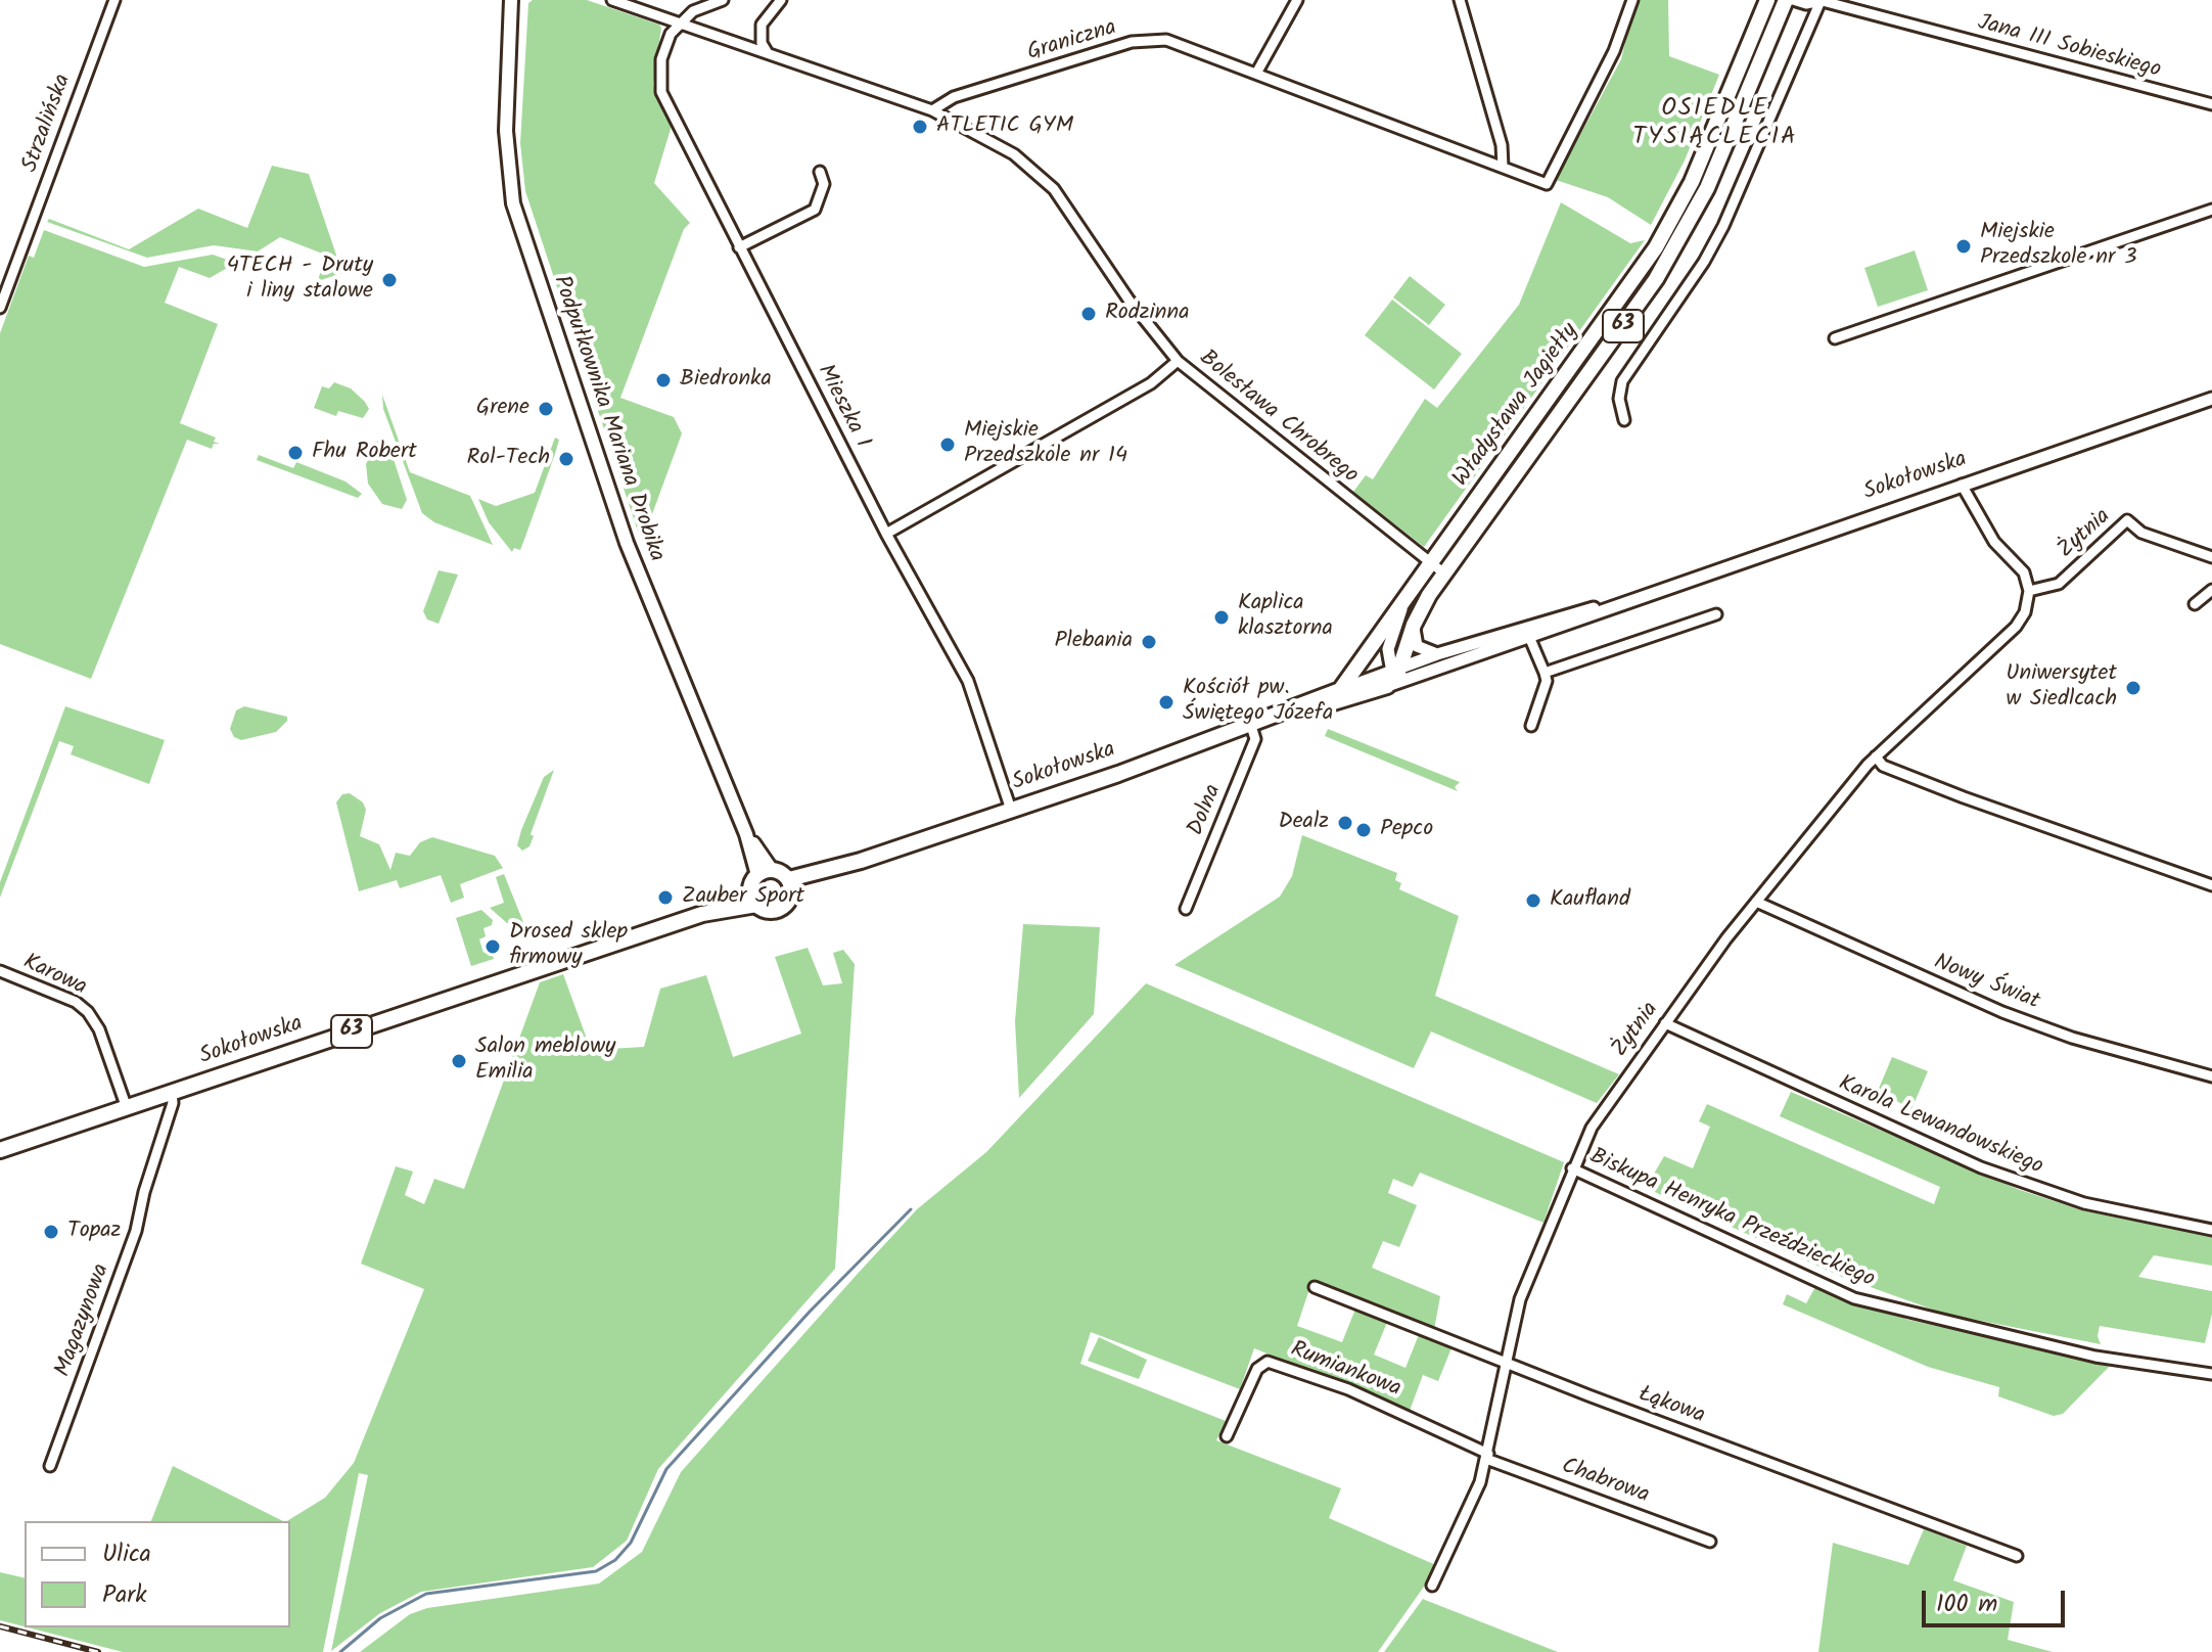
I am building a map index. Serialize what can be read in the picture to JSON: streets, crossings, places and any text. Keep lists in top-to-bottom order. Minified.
{"streets":{"main road":["63","Władysława Jagiełły","Podpułkownika Mariana Drobika","Sokołowska"],"street":["Graniczna","Jana III Sobieskiego","Strzalińska","Mieszka I","Bolesława Chrobrego","Żytnia","Dolna","Karowa","Nowy Świat","Karola Lewandowskiego","Biskupa Henryka Przeździeckiego","Magazynowa","Rumiankowa","Łąkowa","Chabrowa"]},"crossings":[["Graniczna","Bolesława Chrobrego"],["63","Sokołowska"],["Władysława Jagiełły","Bolesława Chrobrego"],["Władysława Jagiełły","Sokołowska"],["Mieszka I","Sokołowska"],["Podpułkownika Mariana Drobika","Sokołowska"],["Sokołowska","Dolna"],["Sokołowska","Karowa"],["Sokołowska","Magazynowa"],["Żytnia","Nowy Świat"],["Żytnia","Karola Lewandowskiego"],["Żytnia","Biskupa Henryka Przeździeckiego"],["Żytnia","Rumiankowa"],["Żytnia","Łąkowa"],["Żytnia","Chabrowa"],["Rumiankowa","Chabrowa"]],"districts":["OSIEDLE TYSIĄCLECIA"],"places":["ATLETIC GYM","Miejskie Przedszkole nr 3","4TECH - Druty i liny stalowe","Rodzinna","Biedronka","Grene","Miejskie Przedszkole nr 14","Fhu Robert","Rol-Tech","Kaplica klasztorna","Plebania","Uniwersytet w Siedlcach","Kościół pw. Świętego Józefa","Dealz","Pepco","Zauber Sport","Kaufland","Drosed sklep firmowy","Salon meblowy Emilia","Topaz"],"legend":["Ulica","Park"],"scale_bar":"100 m"}
